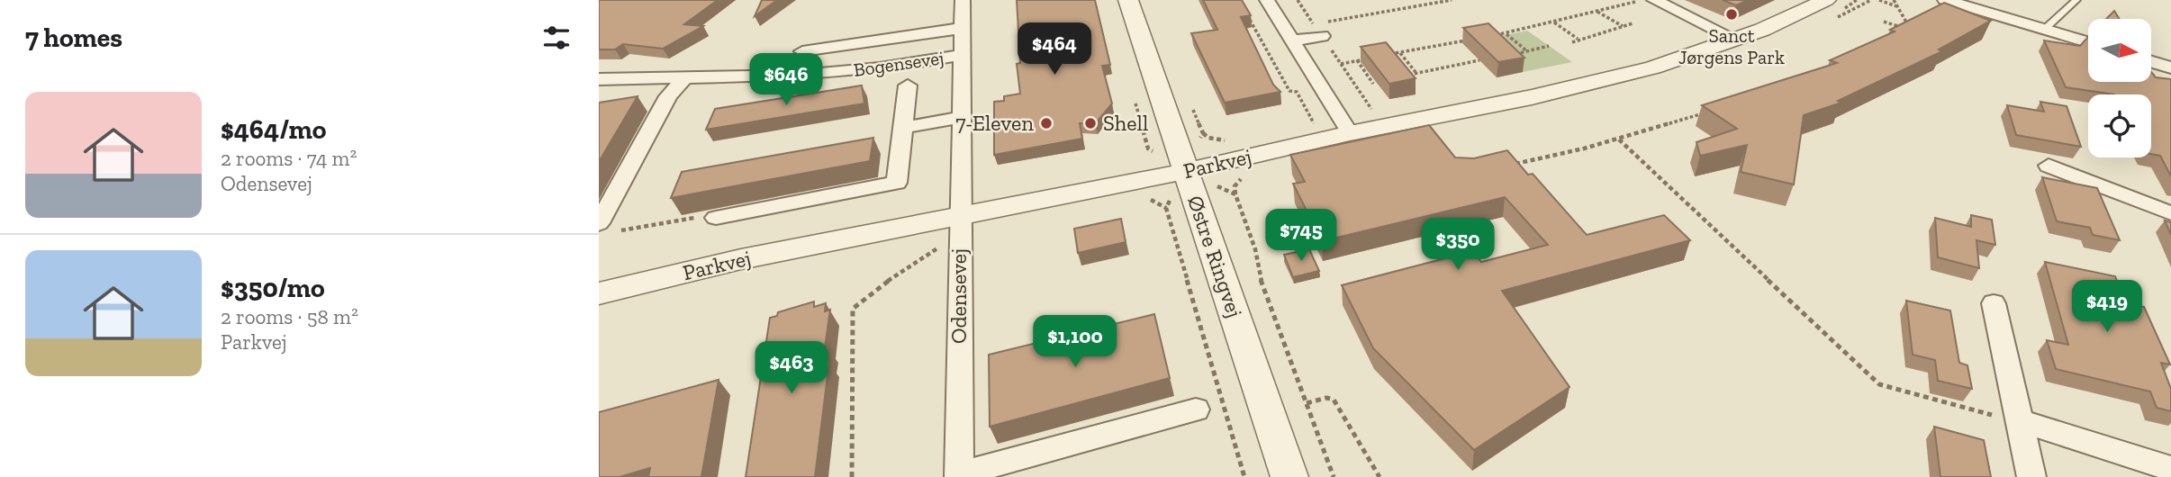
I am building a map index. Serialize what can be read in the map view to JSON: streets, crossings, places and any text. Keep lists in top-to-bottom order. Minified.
{"streets":{"street":["Bogensevej","Parkvej","Østre Ringvej","Odensevej"]},"crossings":[["Bogensevej","Odensevej"],["Parkvej","Østre Ringvej"],["Parkvej","Odensevej"]],"places":["Sanct Jørgens Park","7-Eleven","Shell"],"north":"right","page":{"heading":"7 homes","price":["$464","$646","$745","$350","$419","$1,100","$463"],"list":[{"name":"$464/mo","note":"2 rooms · 74 m² · Odensevej"},{"name":"$350/mo","note":"2 rooms · 58 m² · Parkvej"}]}}
